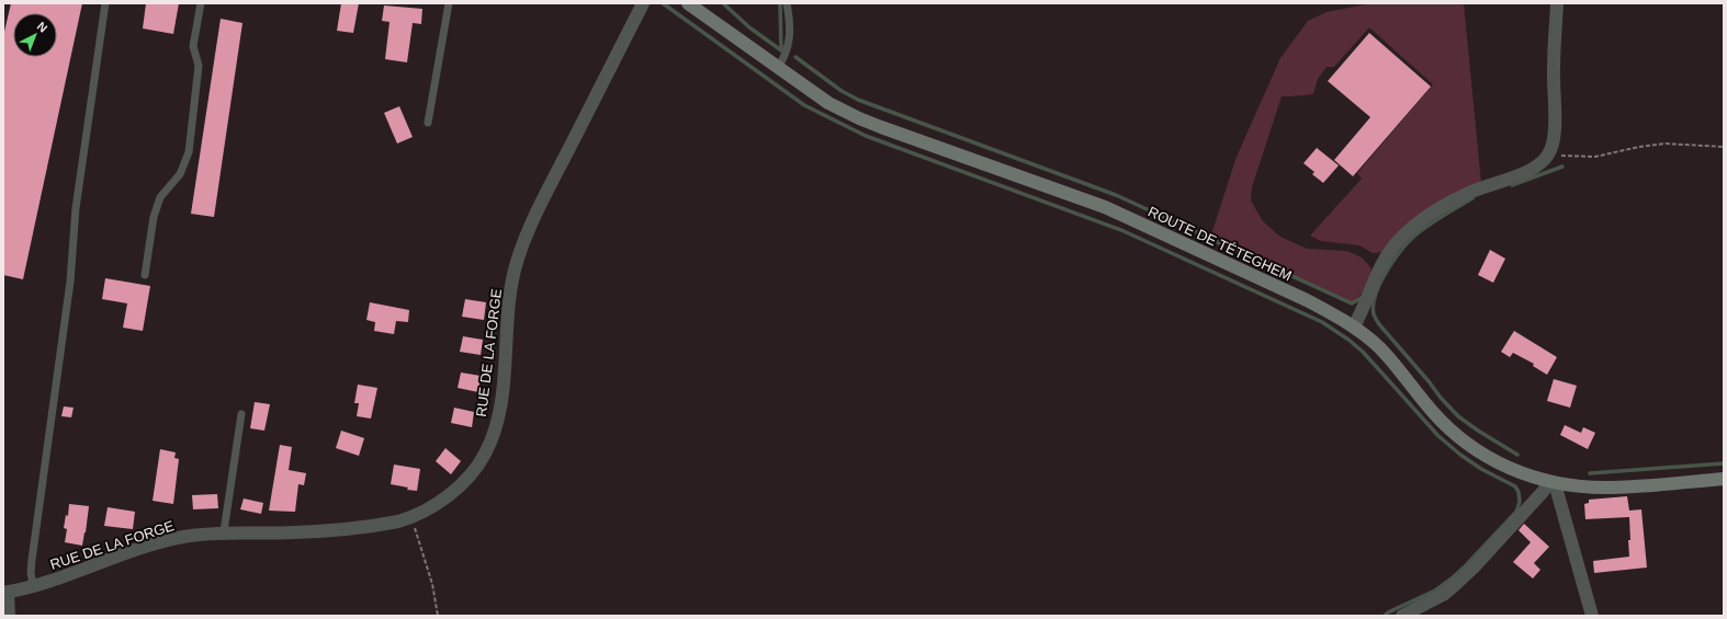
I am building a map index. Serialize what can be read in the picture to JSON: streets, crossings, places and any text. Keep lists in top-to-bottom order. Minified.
{"streets":{"main road":["ROUTE DE TÉTEGHEM"],"street":["RUE DE LA FORGE"]},"north":"top right"}
